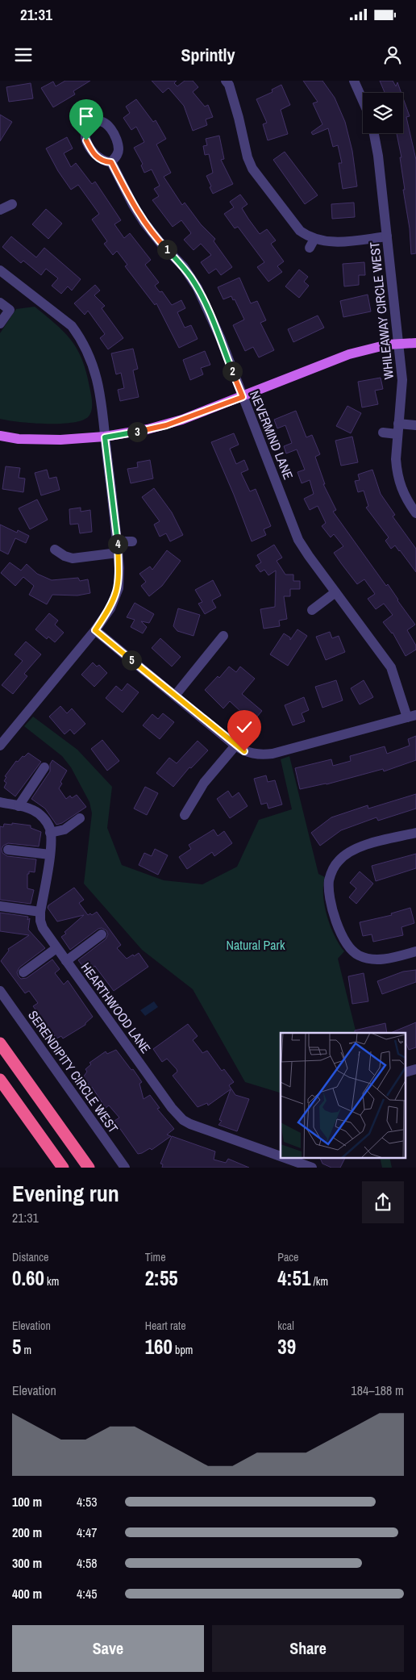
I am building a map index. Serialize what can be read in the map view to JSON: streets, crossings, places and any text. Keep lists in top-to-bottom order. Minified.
{"streets":{"street":["WHILEAWAY CIRCLE WEST","NEVERMIND LANE","HEARTHWOOD LANE","SERENDIPITY CIRCLE WEST"]},"parks":["Natural Park"],"page":{"status":"21:31","header":"Sprintly","pins":["1","2","3","4","5"],"heading":["Evening run","21:31"],"stats":[["Distance","0.60 km"],["Time","2:55"],["Pace","4:51 /km"],["Elevation","5 m"],["Heart rate","160 bpm"],["kcal","39"]],"chart":["Elevation","184–188 m"],"list":[{"name":"100 m","note":"4:53"},{"name":"200 m","note":"4:47"},{"name":"300 m","note":"4:58"},{"name":"400 m","note":"4:45"}],"buttons":["Save","Share"]}}
